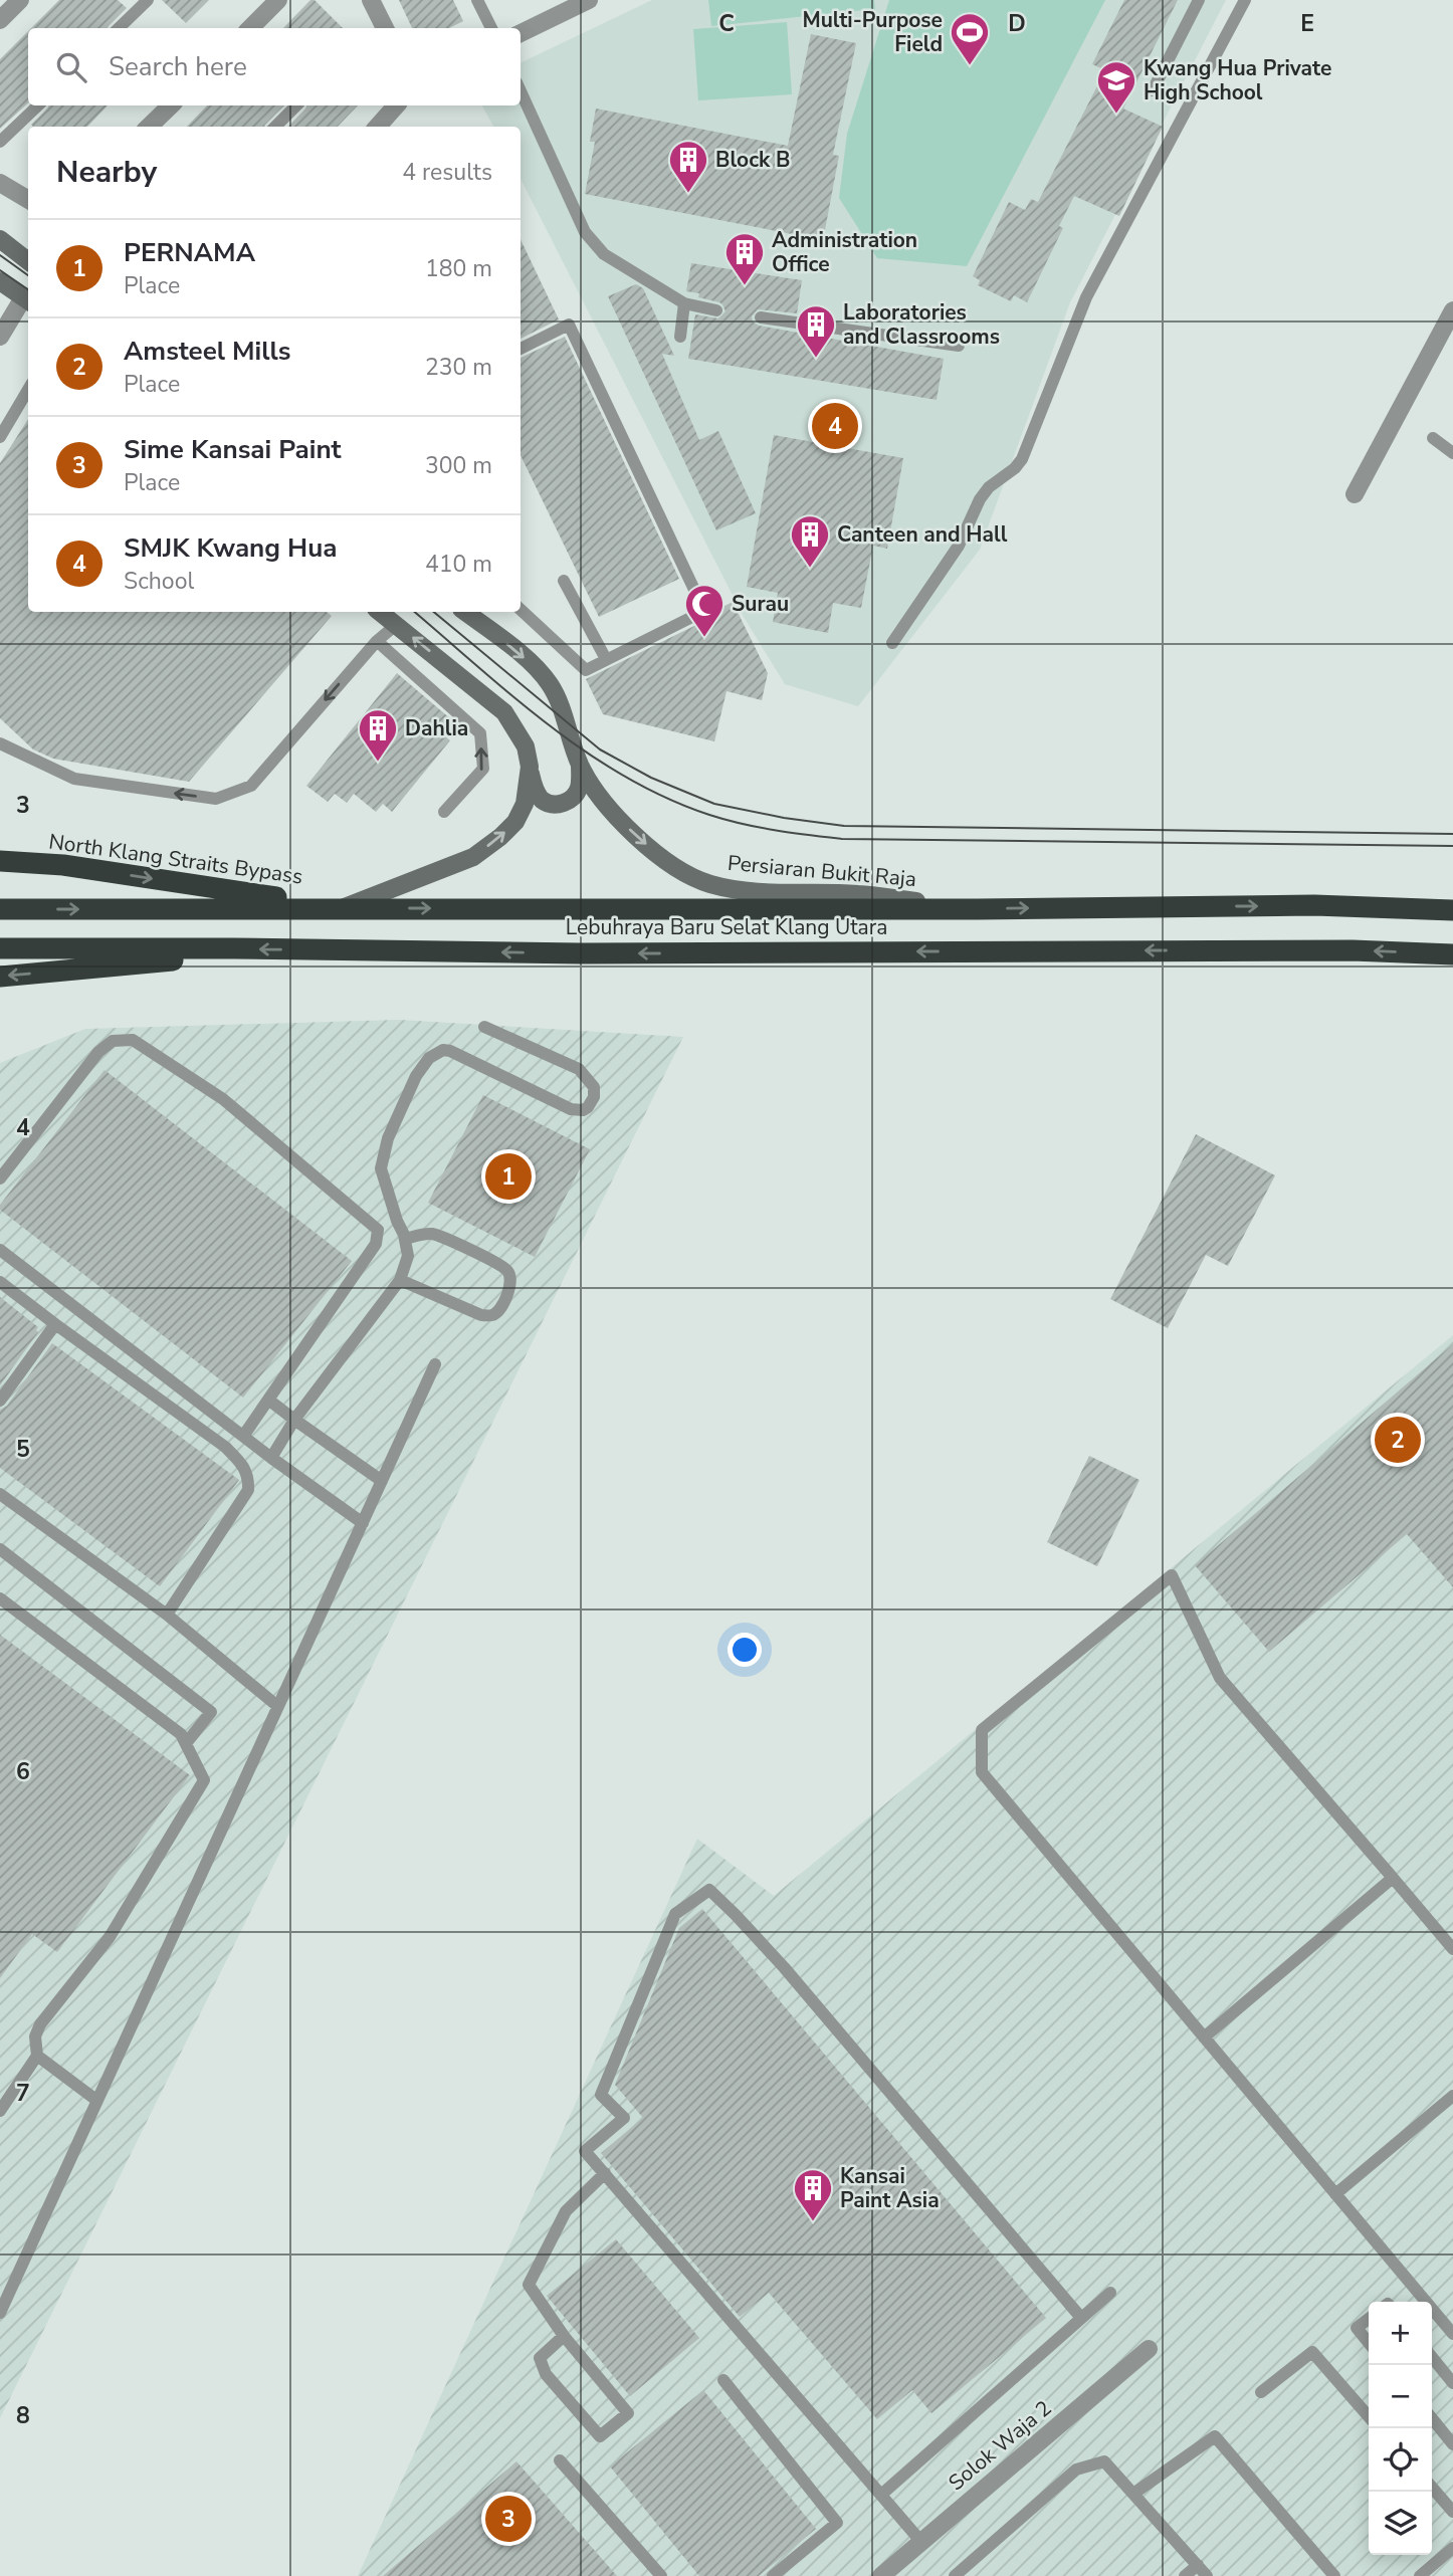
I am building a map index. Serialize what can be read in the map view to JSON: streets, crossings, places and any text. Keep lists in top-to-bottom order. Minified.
{"streets":{"highway":["North Klang Straits Bypass","Lebuhraya Baru Selat Klang Utara"],"main road":["Persiaran Bukit Raja"],"street":["Solok Waja 2"]},"crossings":[["North Klang Straits Bypass","Lebuhraya Baru Selat Klang Utara"],["Persiaran Bukit Raja","Lebuhraya Baru Selat Klang Utara"]],"one_way":["Persiaran Bukit Raja"],"places":{"sports":["Multi-Purpose Field"],"school or university":["Kwang Hua Private High School"],"building":["Block B","Administration Office","Laboratories and Classrooms","Canteen and Hall","Dahlia","Kansai Paint Asia"],"mosque":["Surau"]},"page":{"search":"Search here","heading":["Nearby","4 results"],"list":[{"mark":"1","name":"PERNAMA","note":"Place","value":"180 m"},{"mark":"2","name":"Amsteel Mills","note":"Place","value":"230 m"},{"mark":"3","name":"Sime Kansai Paint","note":"Place","value":"300 m"},{"mark":"4","name":"SMJK Kwang Hua","note":"School","value":"410 m"}],"pins":["4","1","2","3"],"map_buttons":["+","−"]},"grid":{"columns":["C","D","E"],"rows":["3","4","5","6","7","8"]}}
